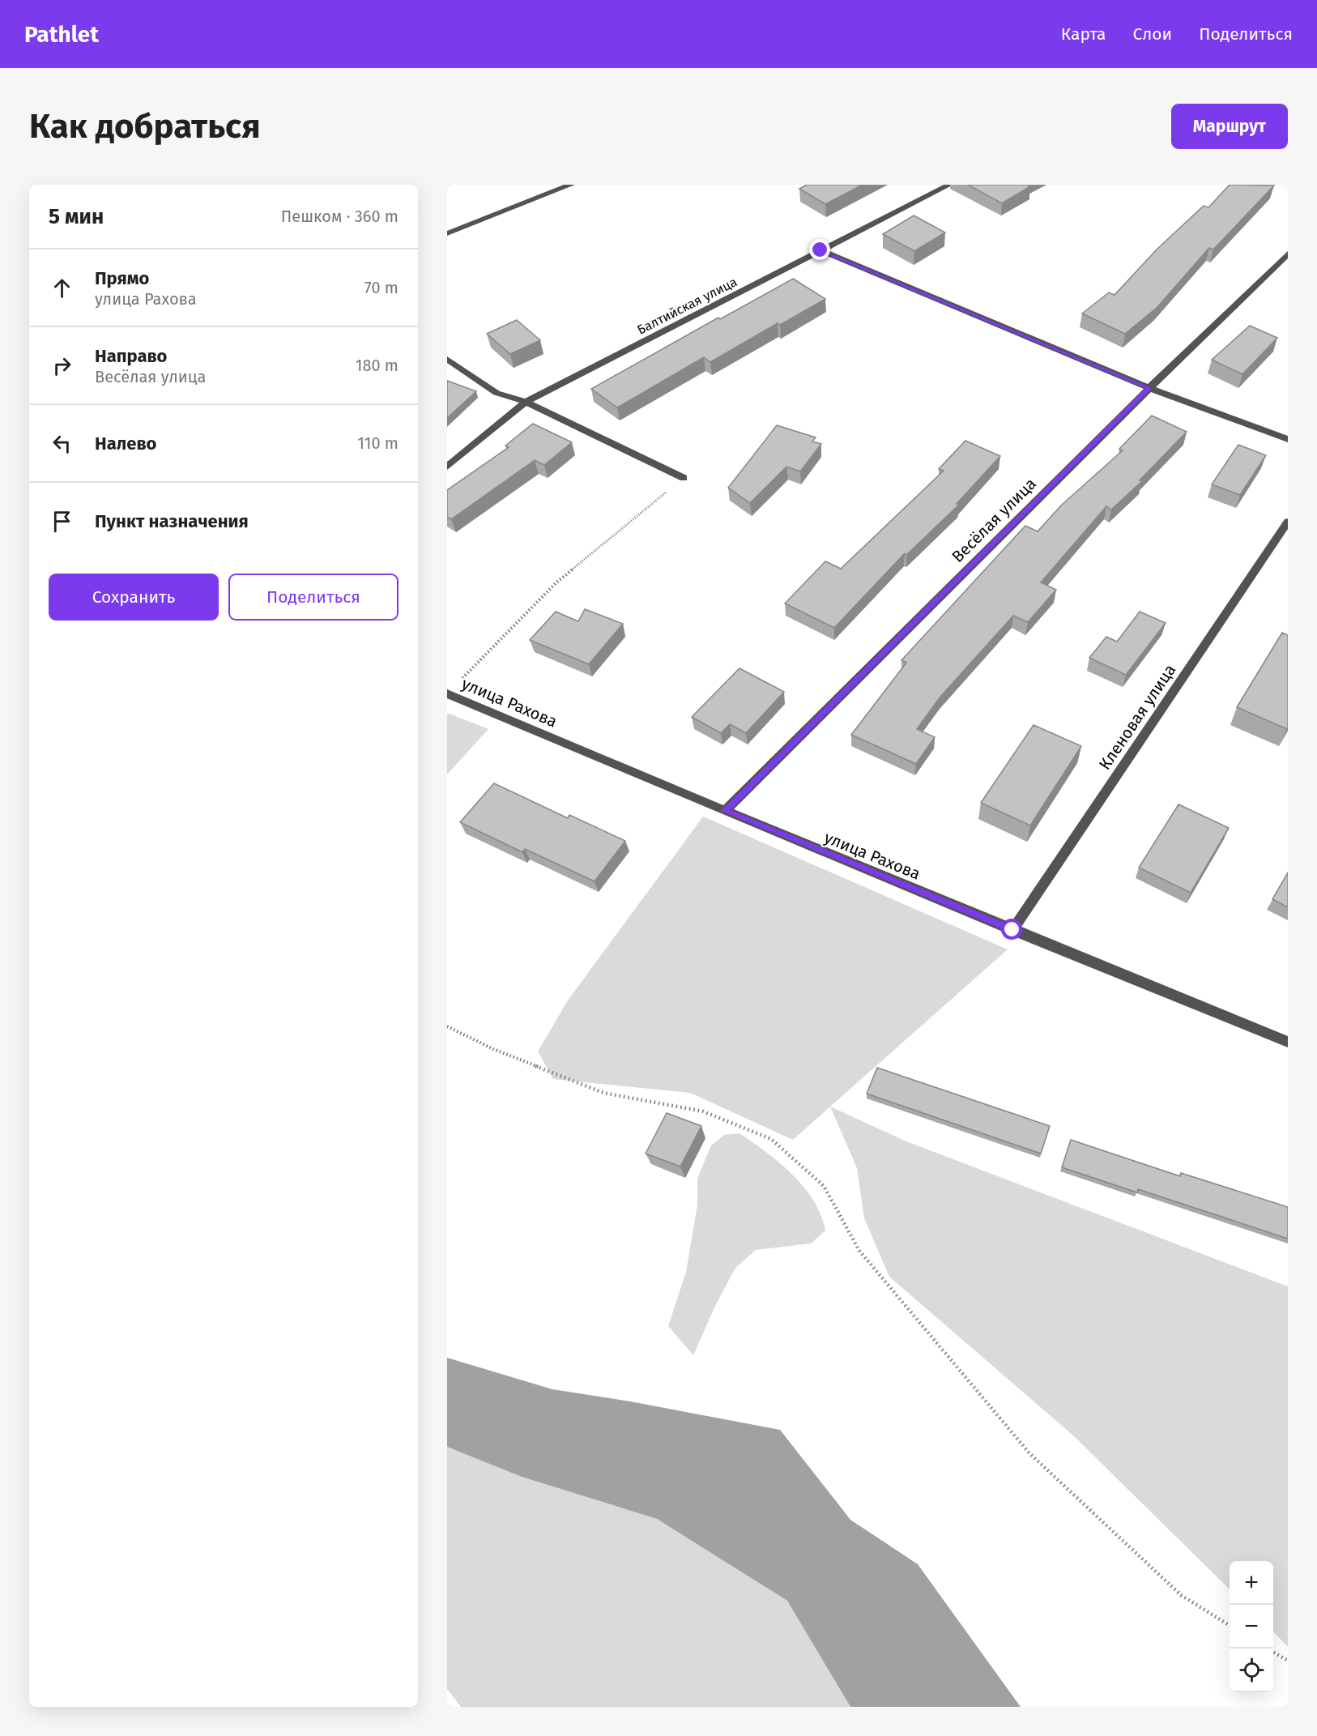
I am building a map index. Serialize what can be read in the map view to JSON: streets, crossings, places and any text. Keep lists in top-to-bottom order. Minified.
{"streets":{"street":["Балтийская улица","Весёлая улица","улица Рахова","Кленовая улица"]},"crossings":[["Весёлая улица","улица Рахова"],["улица Рахова","Кленовая улица"]],"page":{"header":"Pathlet","nav":["Карта","Слои","Поделиться"],"buttons":["Маршрут",["Сохранить","Поделиться"]],"title":"Как добраться","heading":["5 мин","Пешком · 360 m"],"list":[["Прямо","улица Рахова","70 m"],["Направо","Весёлая улица","180 m"],["Налево","110 m"],"Пункт назначения"],"map_buttons":["+","−"]}}
